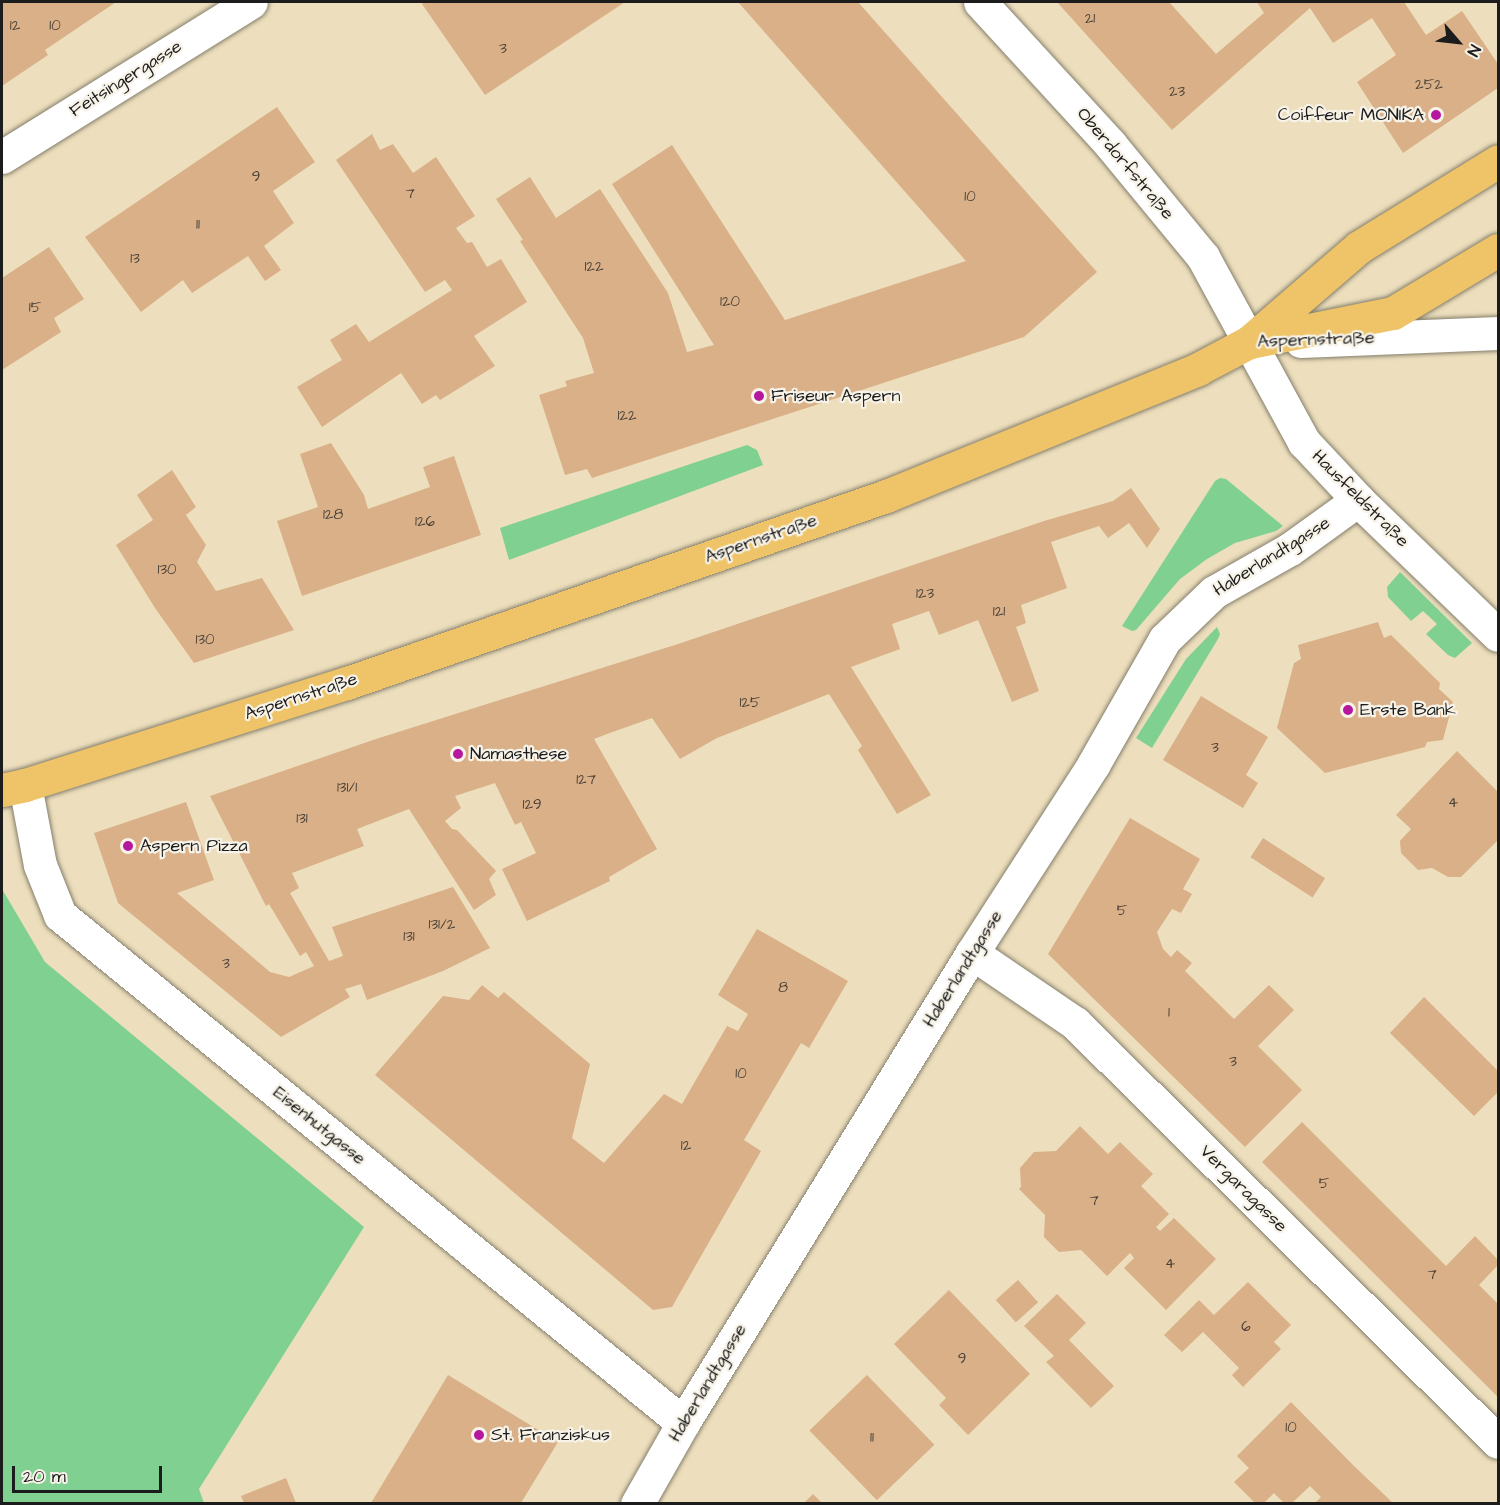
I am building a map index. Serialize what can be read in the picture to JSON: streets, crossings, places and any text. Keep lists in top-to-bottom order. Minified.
{"streets":{"main road":["Aspernstraße"],"street":["Feitsingergasse","Oberdorfstraße","Hausfeldstraße","Haberlandtgasse","Eisenhutgasse","Vergaragasse"]},"crossings":[["Oberdorfstraße","Aspernstraße"],["Oberdorfstraße","Hausfeldstraße"],["Aspernstraße","Hausfeldstraße"],["Aspernstraße","Eisenhutgasse"],["Hausfeldstraße","Haberlandtgasse"],["Haberlandtgasse","Eisenhutgasse"],["Haberlandtgasse","Vergaragasse"]],"places":["Coiffeur MONIKA","Friseur Aspern","Erste Bank","Namasthese","Aspern Pizza","St. Franziskus"],"house_numbers":["21","12","10","3","252","23","9","7","10","11","13","122","120","15","122","128","126","130","123","121","130","125","3","127","131/1","4","129","131","5","131/2","131","3","8","1","3","10","12","5","7","4","7","6","9","10","11"],"scale_bar":"20 m","north":"bottom right"}
